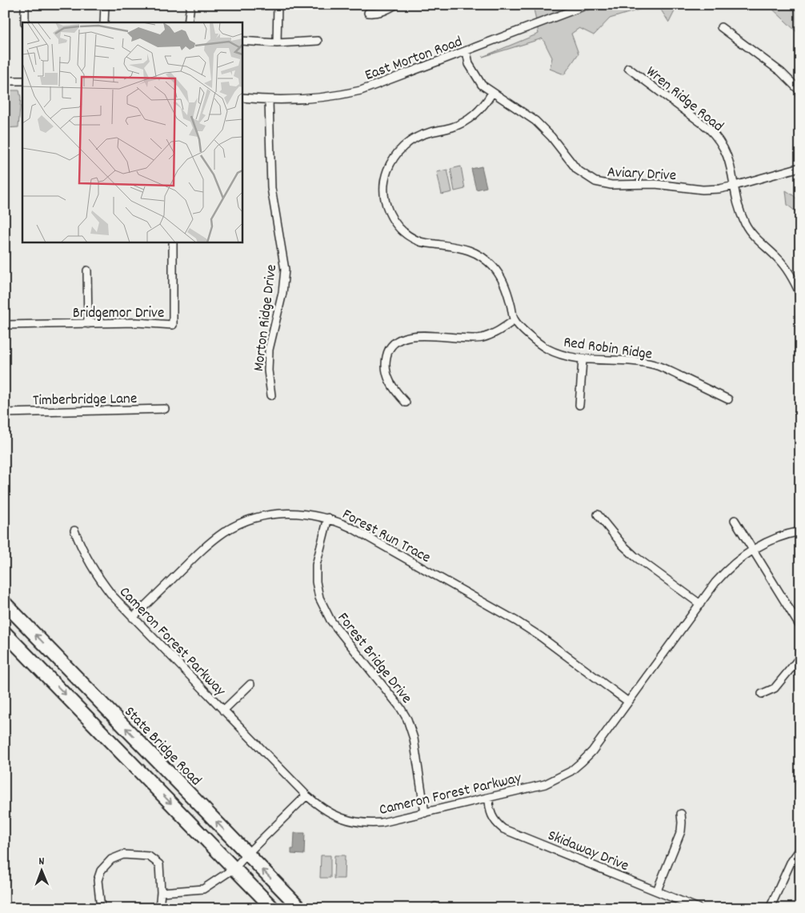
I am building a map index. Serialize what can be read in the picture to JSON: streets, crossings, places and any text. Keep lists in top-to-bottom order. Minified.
{"streets":{"highway":["State Bridge Road"],"street":["East Morton Road","Wren Ridge Road","Aviary Drive","Bridgemor Drive","Morton Ridge Drive","Red Robin Ridge","Timberbridge Lane","Forest Run Trace","Cameron Forest Parkway","Forest Bridge Drive","Skidaway Drive"]},"crossings":[["East Morton Road","Aviary Drive"],["East Morton Road","Morton Ridge Drive"],["Wren Ridge Road","Aviary Drive"],["Forest Run Trace","Cameron Forest Parkway"],["Forest Run Trace","Forest Bridge Drive"],["Cameron Forest Parkway","Forest Bridge Drive"],["Cameron Forest Parkway","Skidaway Drive"]],"north":"top"}
